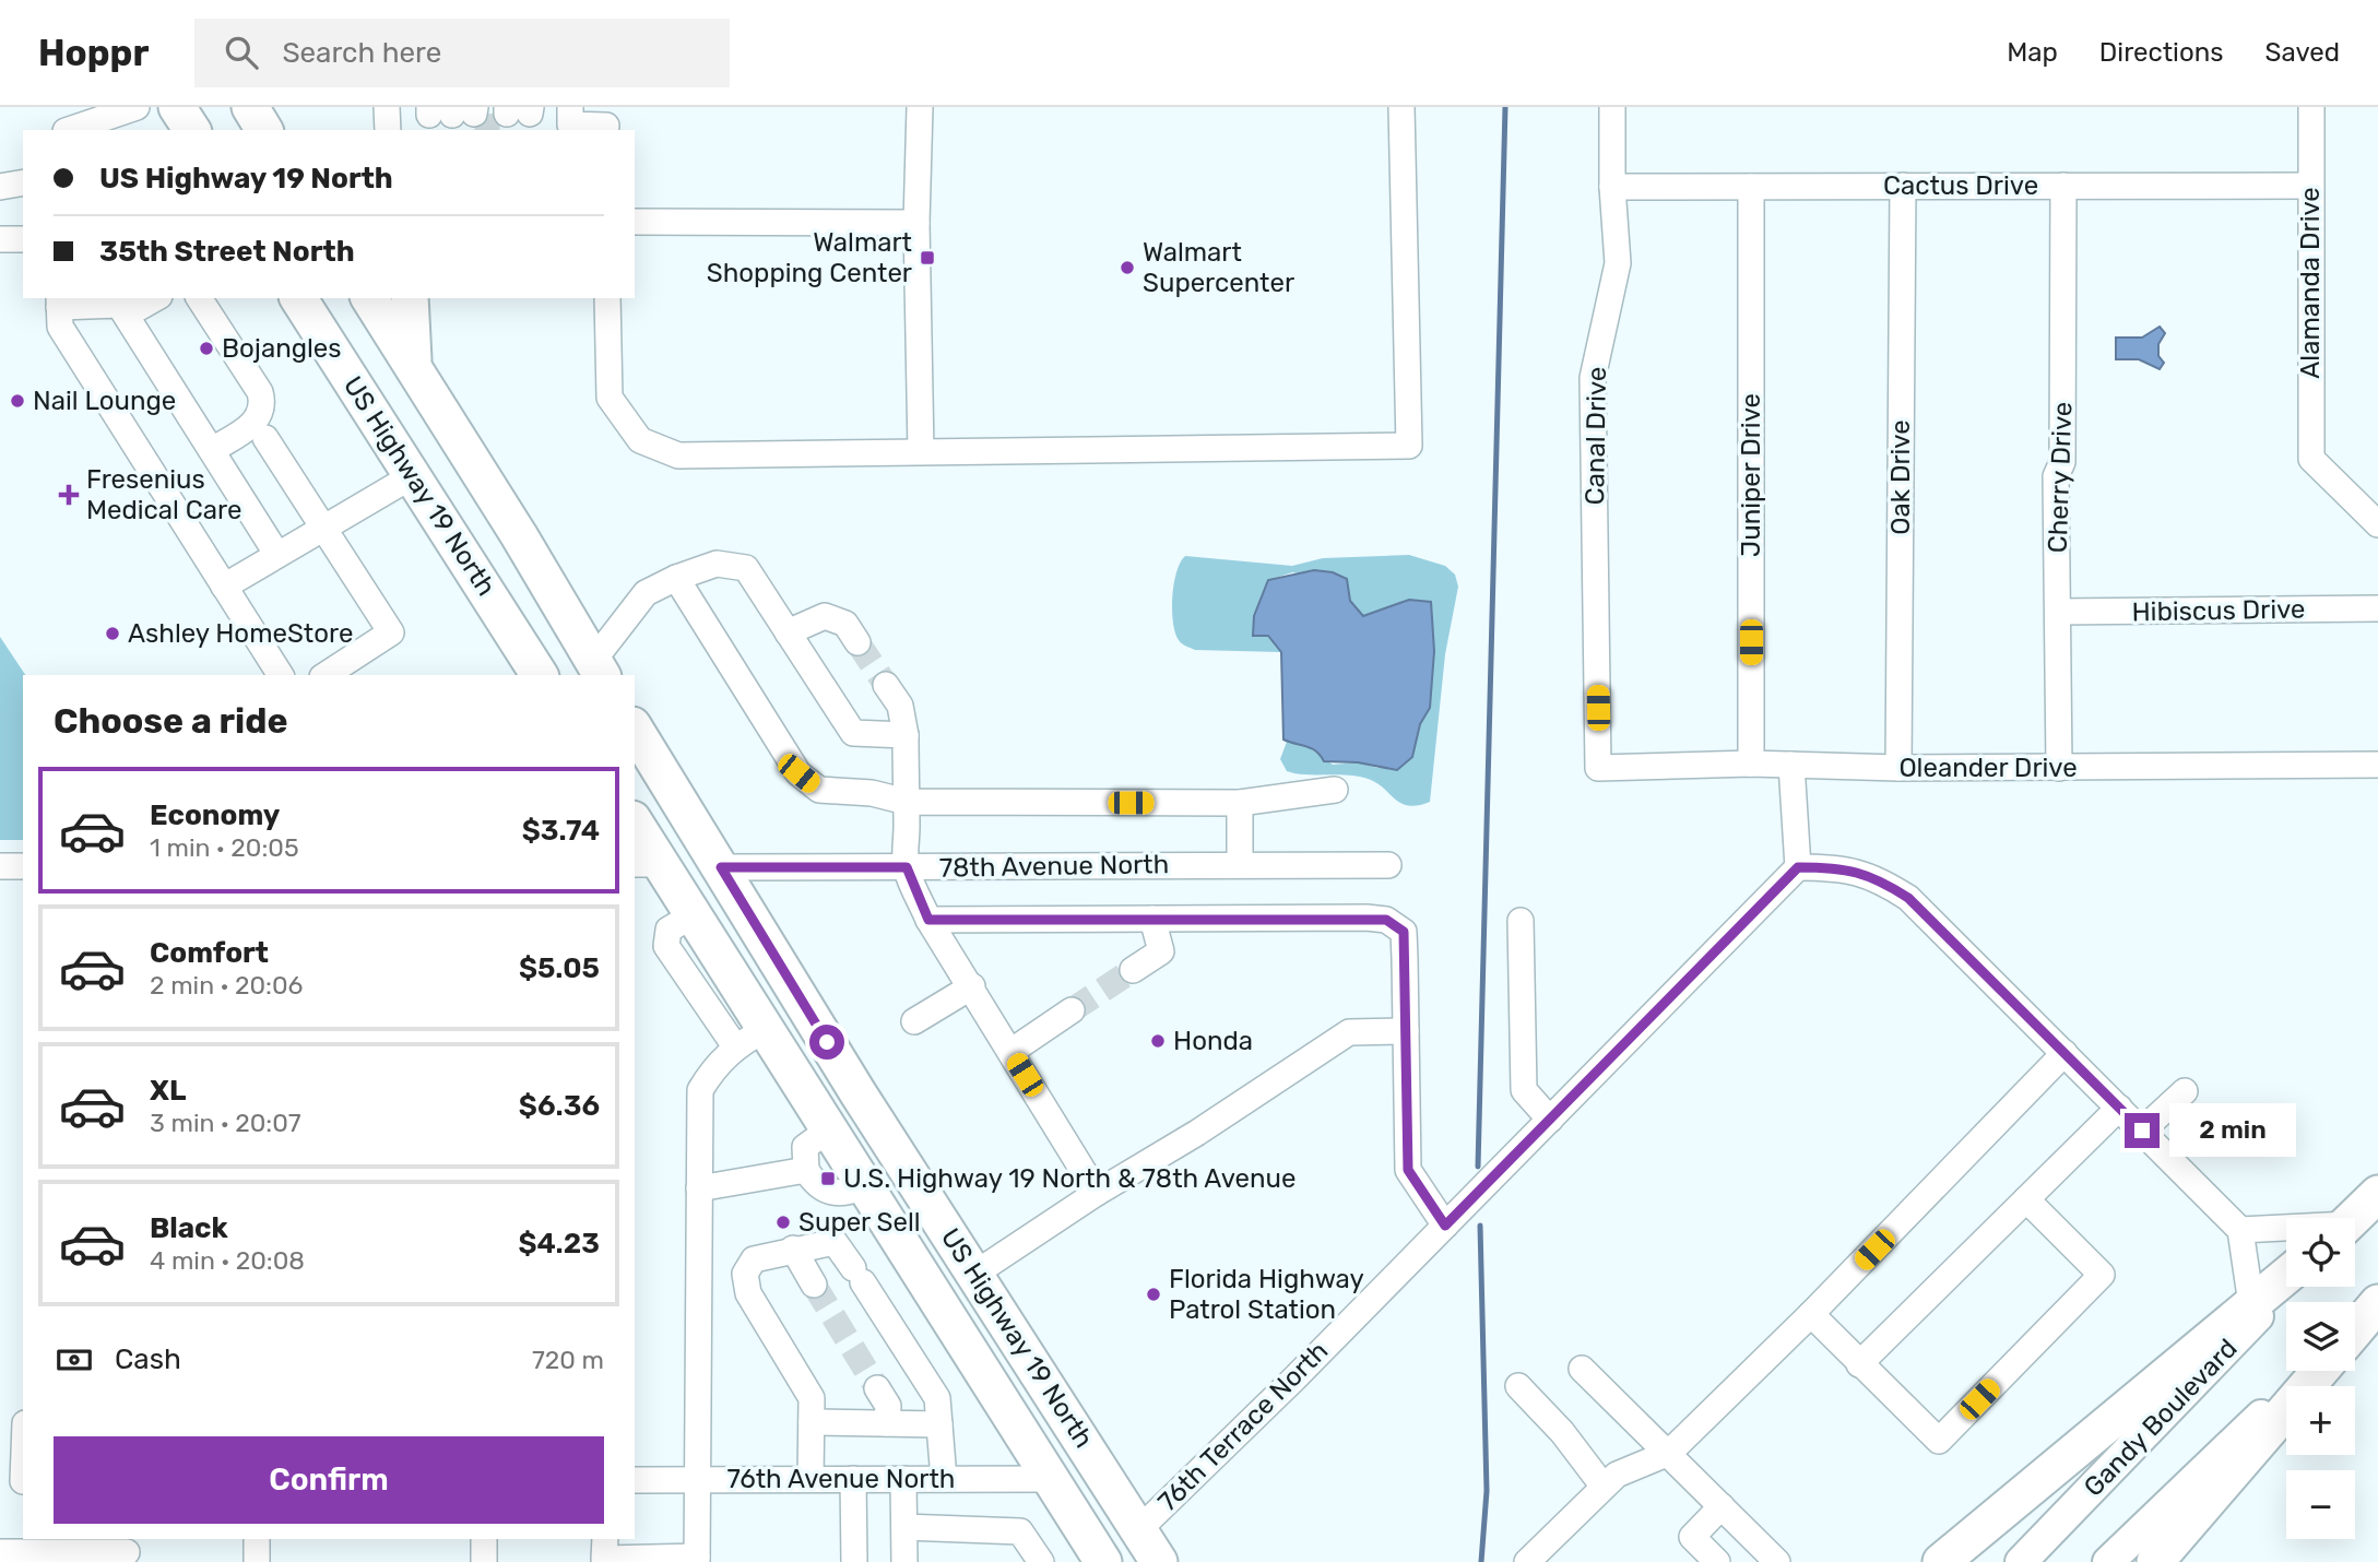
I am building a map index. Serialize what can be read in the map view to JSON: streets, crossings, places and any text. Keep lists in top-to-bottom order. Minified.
{"streets":{"highway":["US Highway 19 North"],"main road":["Gandy Boulevard"],"street":["Cactus Drive","Alamanda Drive","Canal Drive","Juniper Drive","Oak Drive","Cherry Drive","Hibiscus Drive","Oleander Drive","78th Avenue North","76th Terrace North","76th Avenue North"]},"crossings":[["Cactus Drive","Alamanda Drive"],["Cactus Drive","Canal Drive"],["Cactus Drive","Juniper Drive"],["Cactus Drive","Oak Drive"],["Cactus Drive","Cherry Drive"],["Canal Drive","Oleander Drive"],["Juniper Drive","Oleander Drive"],["Oak Drive","Oleander Drive"],["Cherry Drive","Hibiscus Drive"],["Cherry Drive","Oleander Drive"],["US Highway 19 North","78th Avenue North"],["US Highway 19 North","76th Terrace North"],["US Highway 19 North","76th Avenue North"]],"places":{"transit":["Walmart Shopping Center","U.S. Highway 19 North & 78th Avenue"],"other":["Walmart Supercenter","Bojangles","Nail Lounge","Ashley HomeStore","Honda","Super Sell","Florida Highway Patrol Station"],"health":["Fresenius Medical Care"]},"page":{"header":"Hoppr","search":"Search here","nav":["Map","Directions","Saved"],"banner":["US Highway 19 North","35th Street North"],"heading":"Choose a ride","list":[{"name":"Economy","note":"1 min · 20:05","value":"$3.74"},{"name":"Comfort","note":"2 min · 20:06","value":"$5.05"},{"name":"XL","note":"3 min · 20:07","value":"$6.36"},{"name":"Black","note":"4 min · 20:08","value":"$4.23"}],"bubble":"2 min","map_buttons":["+","−"],"pay":["Cash","720 m"],"buttons":"Confirm"}}
